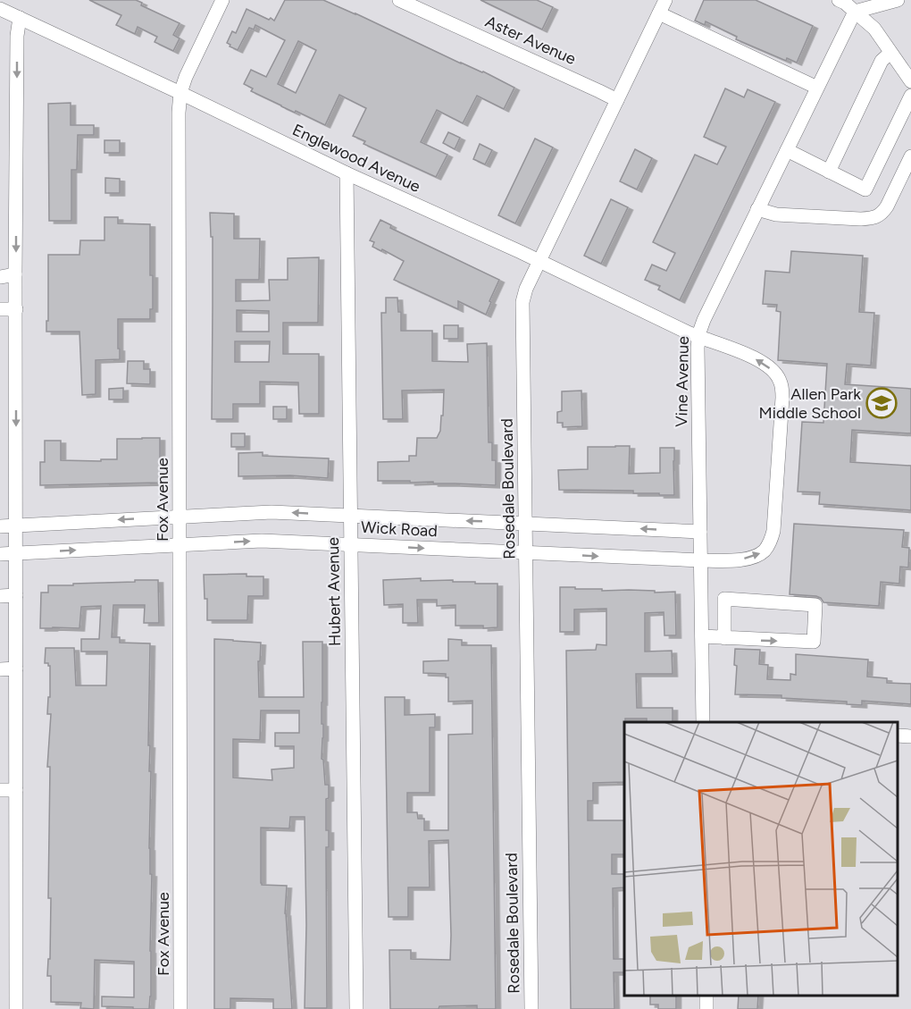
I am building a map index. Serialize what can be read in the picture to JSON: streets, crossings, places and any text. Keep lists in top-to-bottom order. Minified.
{"streets":{"street":["Aster Avenue","Englewood Avenue","Vine Avenue","Rosedale Boulevard","Fox Avenue","Wick Road","Hubert Avenue"]},"crossings":[["Aster Avenue","Rosedale Boulevard"],["Englewood Avenue","Vine Avenue"],["Englewood Avenue","Rosedale Boulevard"],["Englewood Avenue","Fox Avenue"],["Englewood Avenue","Wick Road"],["Englewood Avenue","Hubert Avenue"],["Vine Avenue","Wick Road"],["Rosedale Boulevard","Wick Road"],["Fox Avenue","Wick Road"],["Wick Road","Hubert Avenue"]],"places":{"school or university":["Allen Park Middle School"]}}
